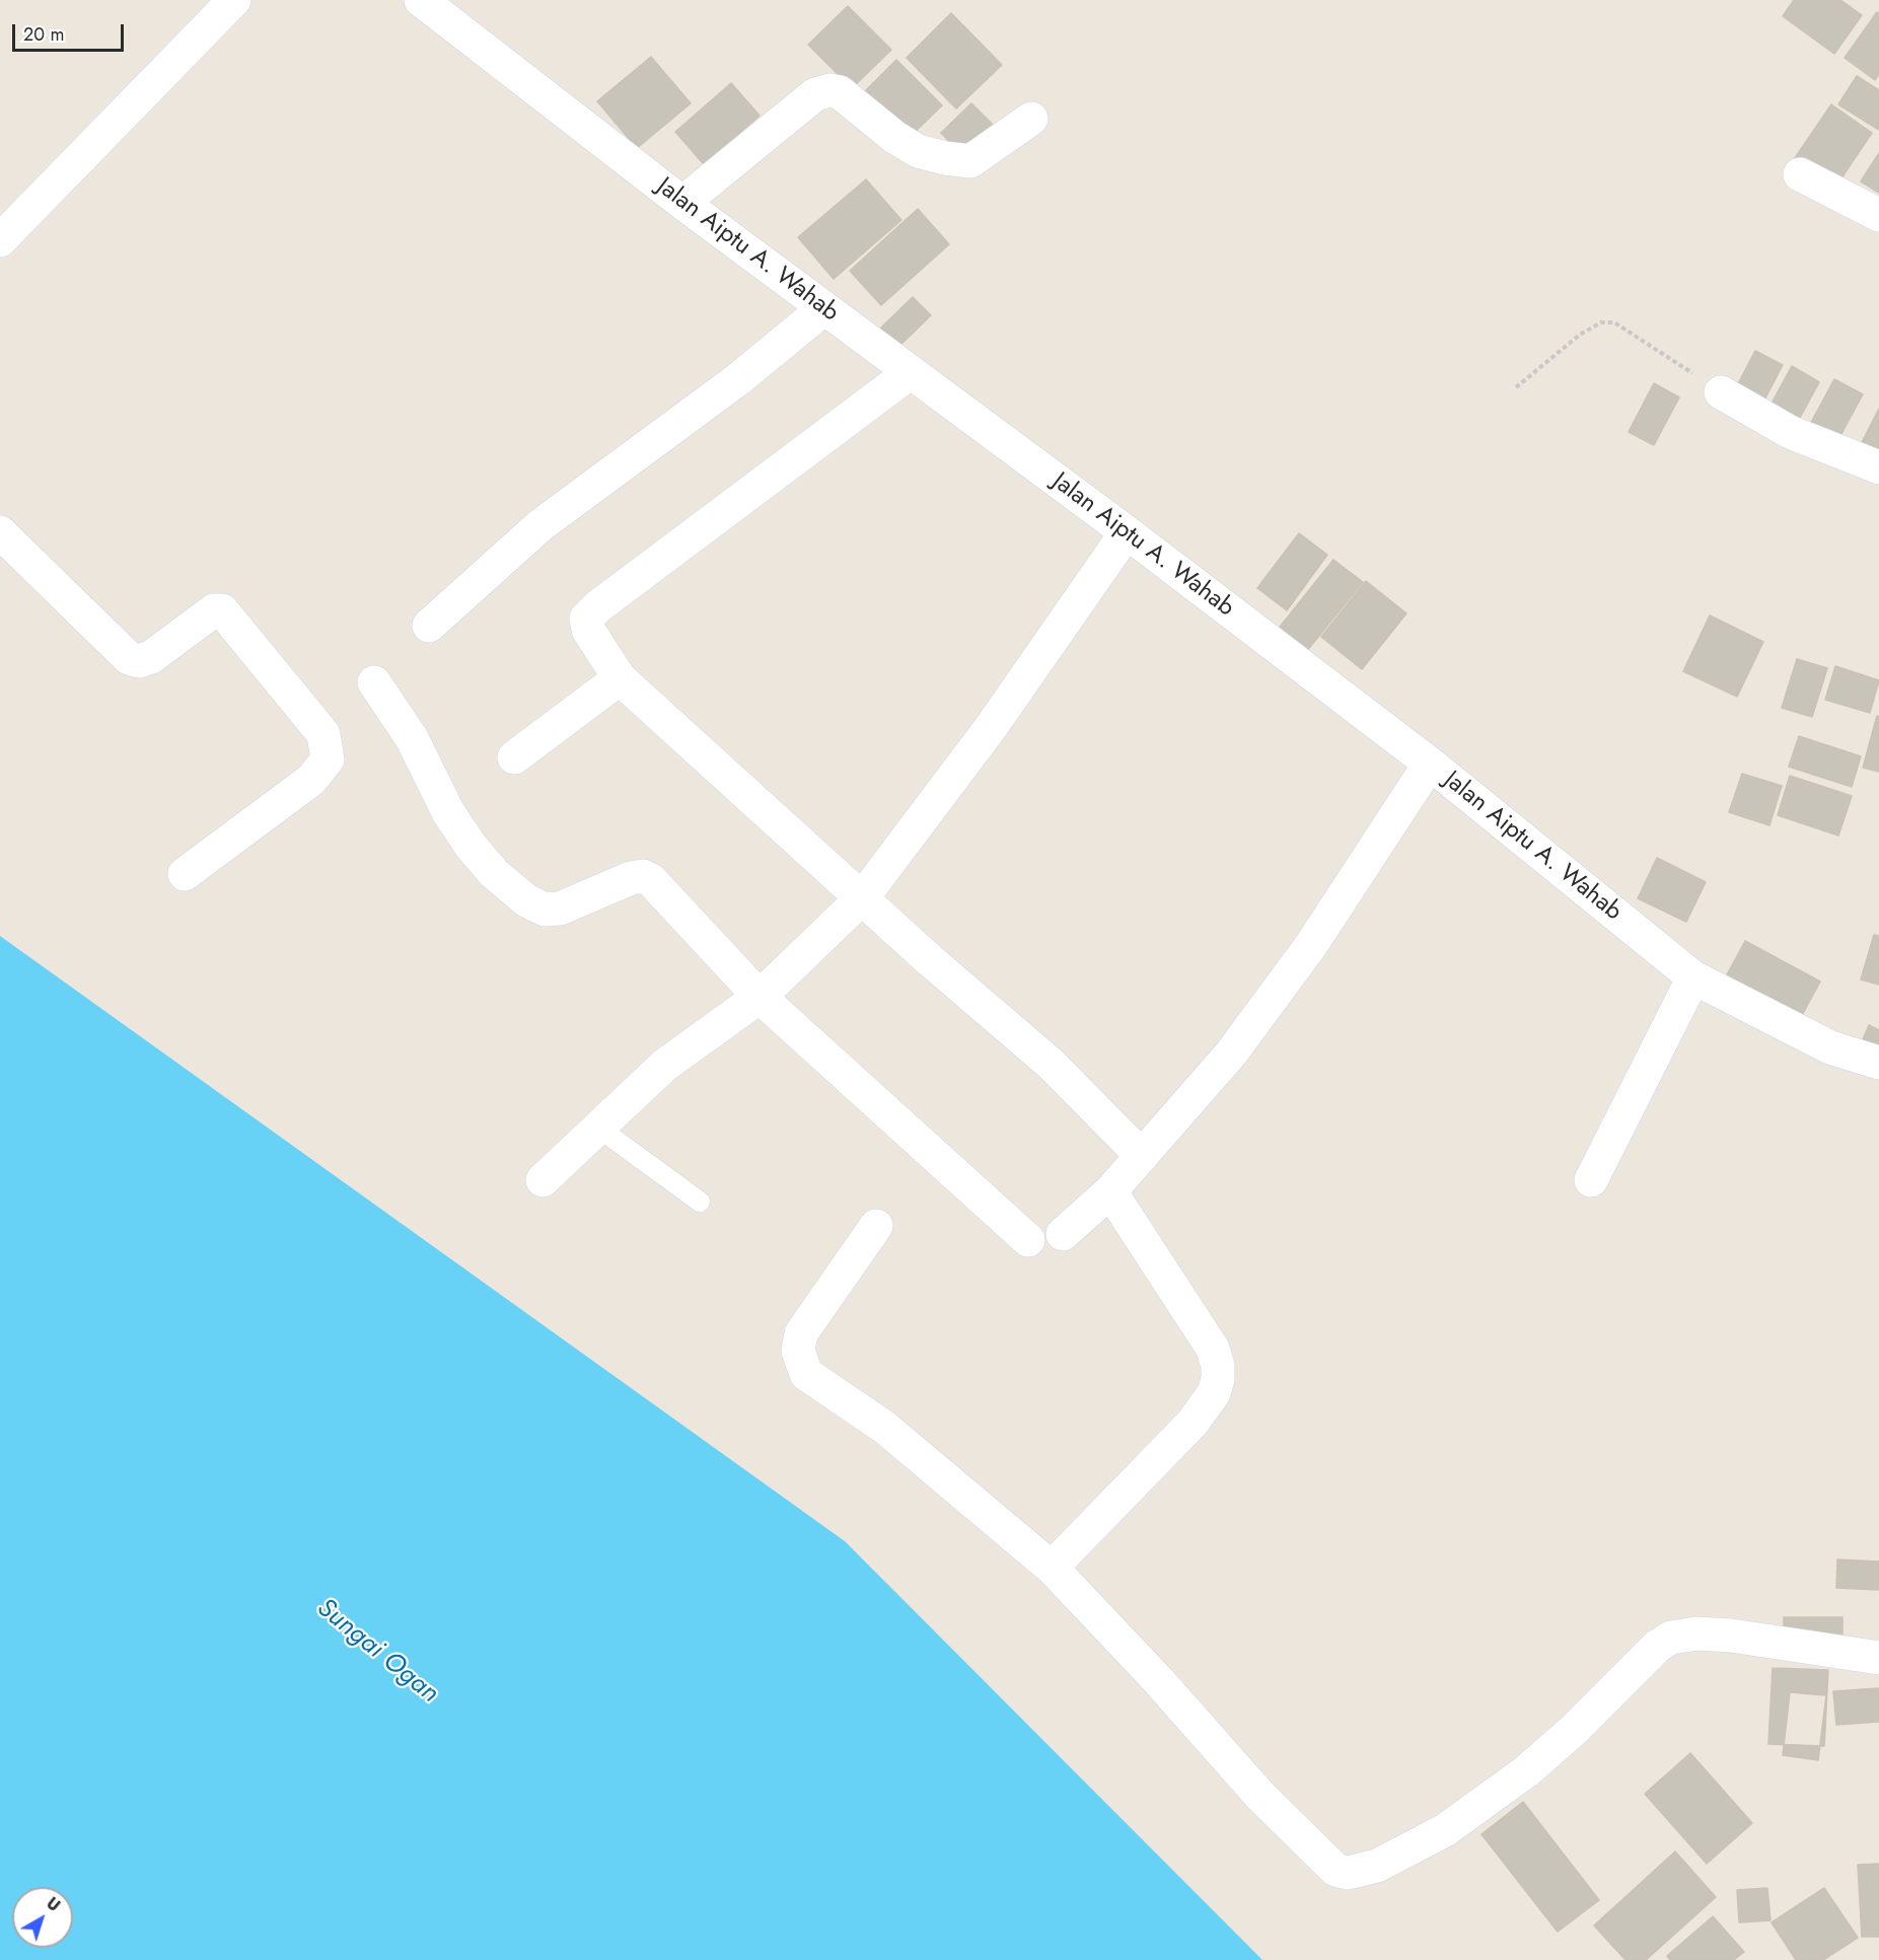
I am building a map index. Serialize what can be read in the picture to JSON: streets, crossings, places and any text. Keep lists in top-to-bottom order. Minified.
{"streets":{"street":["Jalan Aiptu A. Wahab"]},"water":["Sungai Ogan"],"scale_bar":"20 m","north":"top right"}
